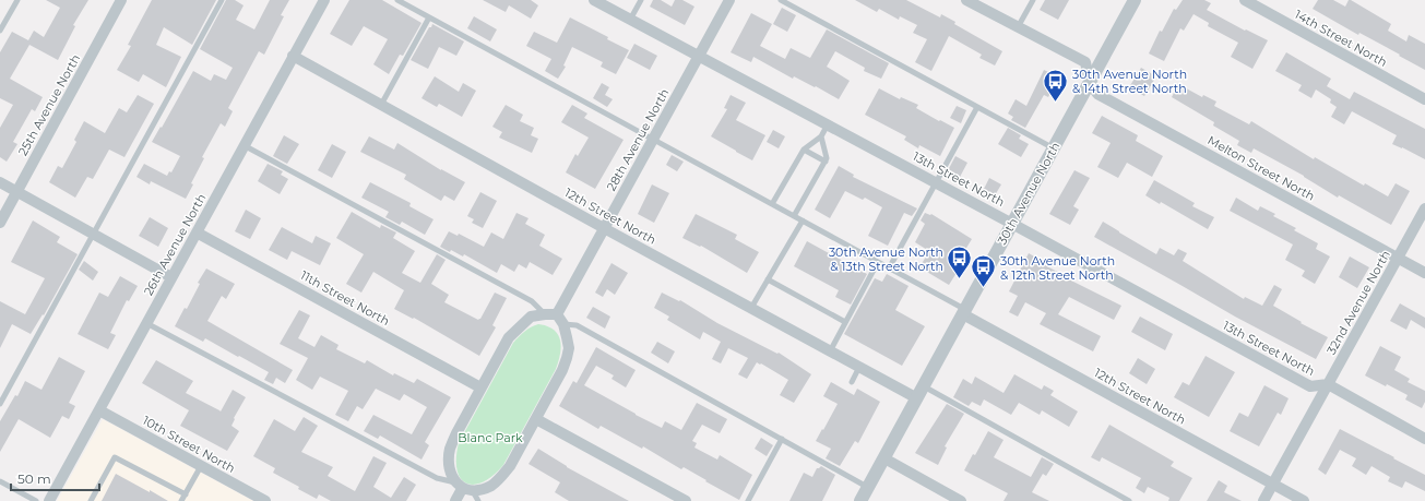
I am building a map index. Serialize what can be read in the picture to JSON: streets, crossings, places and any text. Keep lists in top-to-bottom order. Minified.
{"streets":{"street":["14th Street North","25th Avenue North","28th Avenue North","Melton Street North","13th Street North","30th Avenue North","12th Street North","26th Avenue North","11th Street North","32nd Avenue North","10th Street North"]},"crossings":[["28th Avenue North","13th Street North"],["28th Avenue North","12th Street North"],["Melton Street North","30th Avenue North"],["Melton Street North","32nd Avenue North"],["13th Street North","30th Avenue North"],["13th Street North","32nd Avenue North"],["30th Avenue North","12th Street North"],["12th Street North","26th Avenue North"],["12th Street North","32nd Avenue North"],["26th Avenue North","11th Street North"],["26th Avenue North","10th Street North"]],"parks":["Blanc Park"],"places":{"bus stop":["30th Avenue North & 14th Street North","30th Avenue North & 13th Street North","30th Avenue North & 12th Street North"]},"scale_bar":"50 m"}
